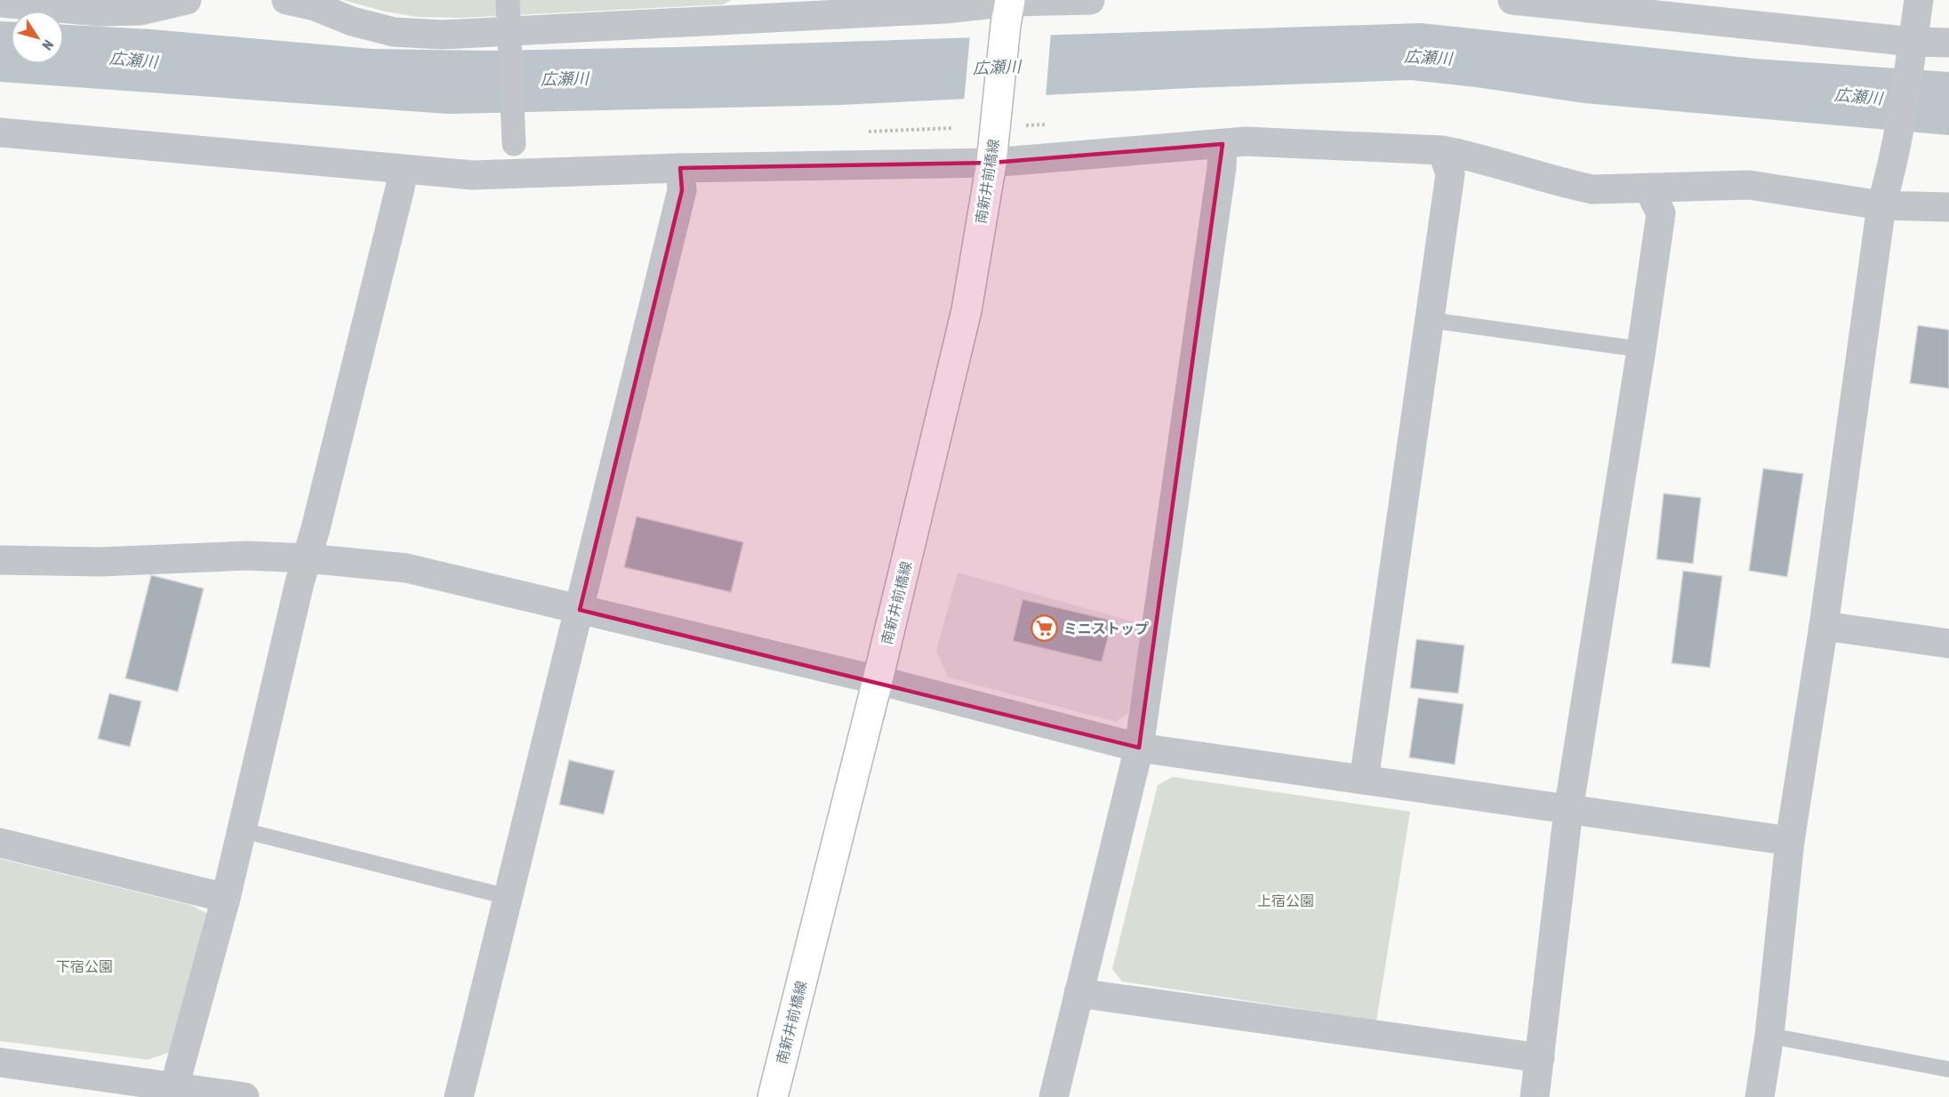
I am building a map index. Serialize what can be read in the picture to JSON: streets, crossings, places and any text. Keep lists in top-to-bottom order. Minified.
{"streets":{"main road":["南新井前橋線"]},"water":["広瀬川"],"parks":["上宿公園","下宿公園"],"places":{"supermarket":["ミニストップ"]},"north":"bottom right"}
